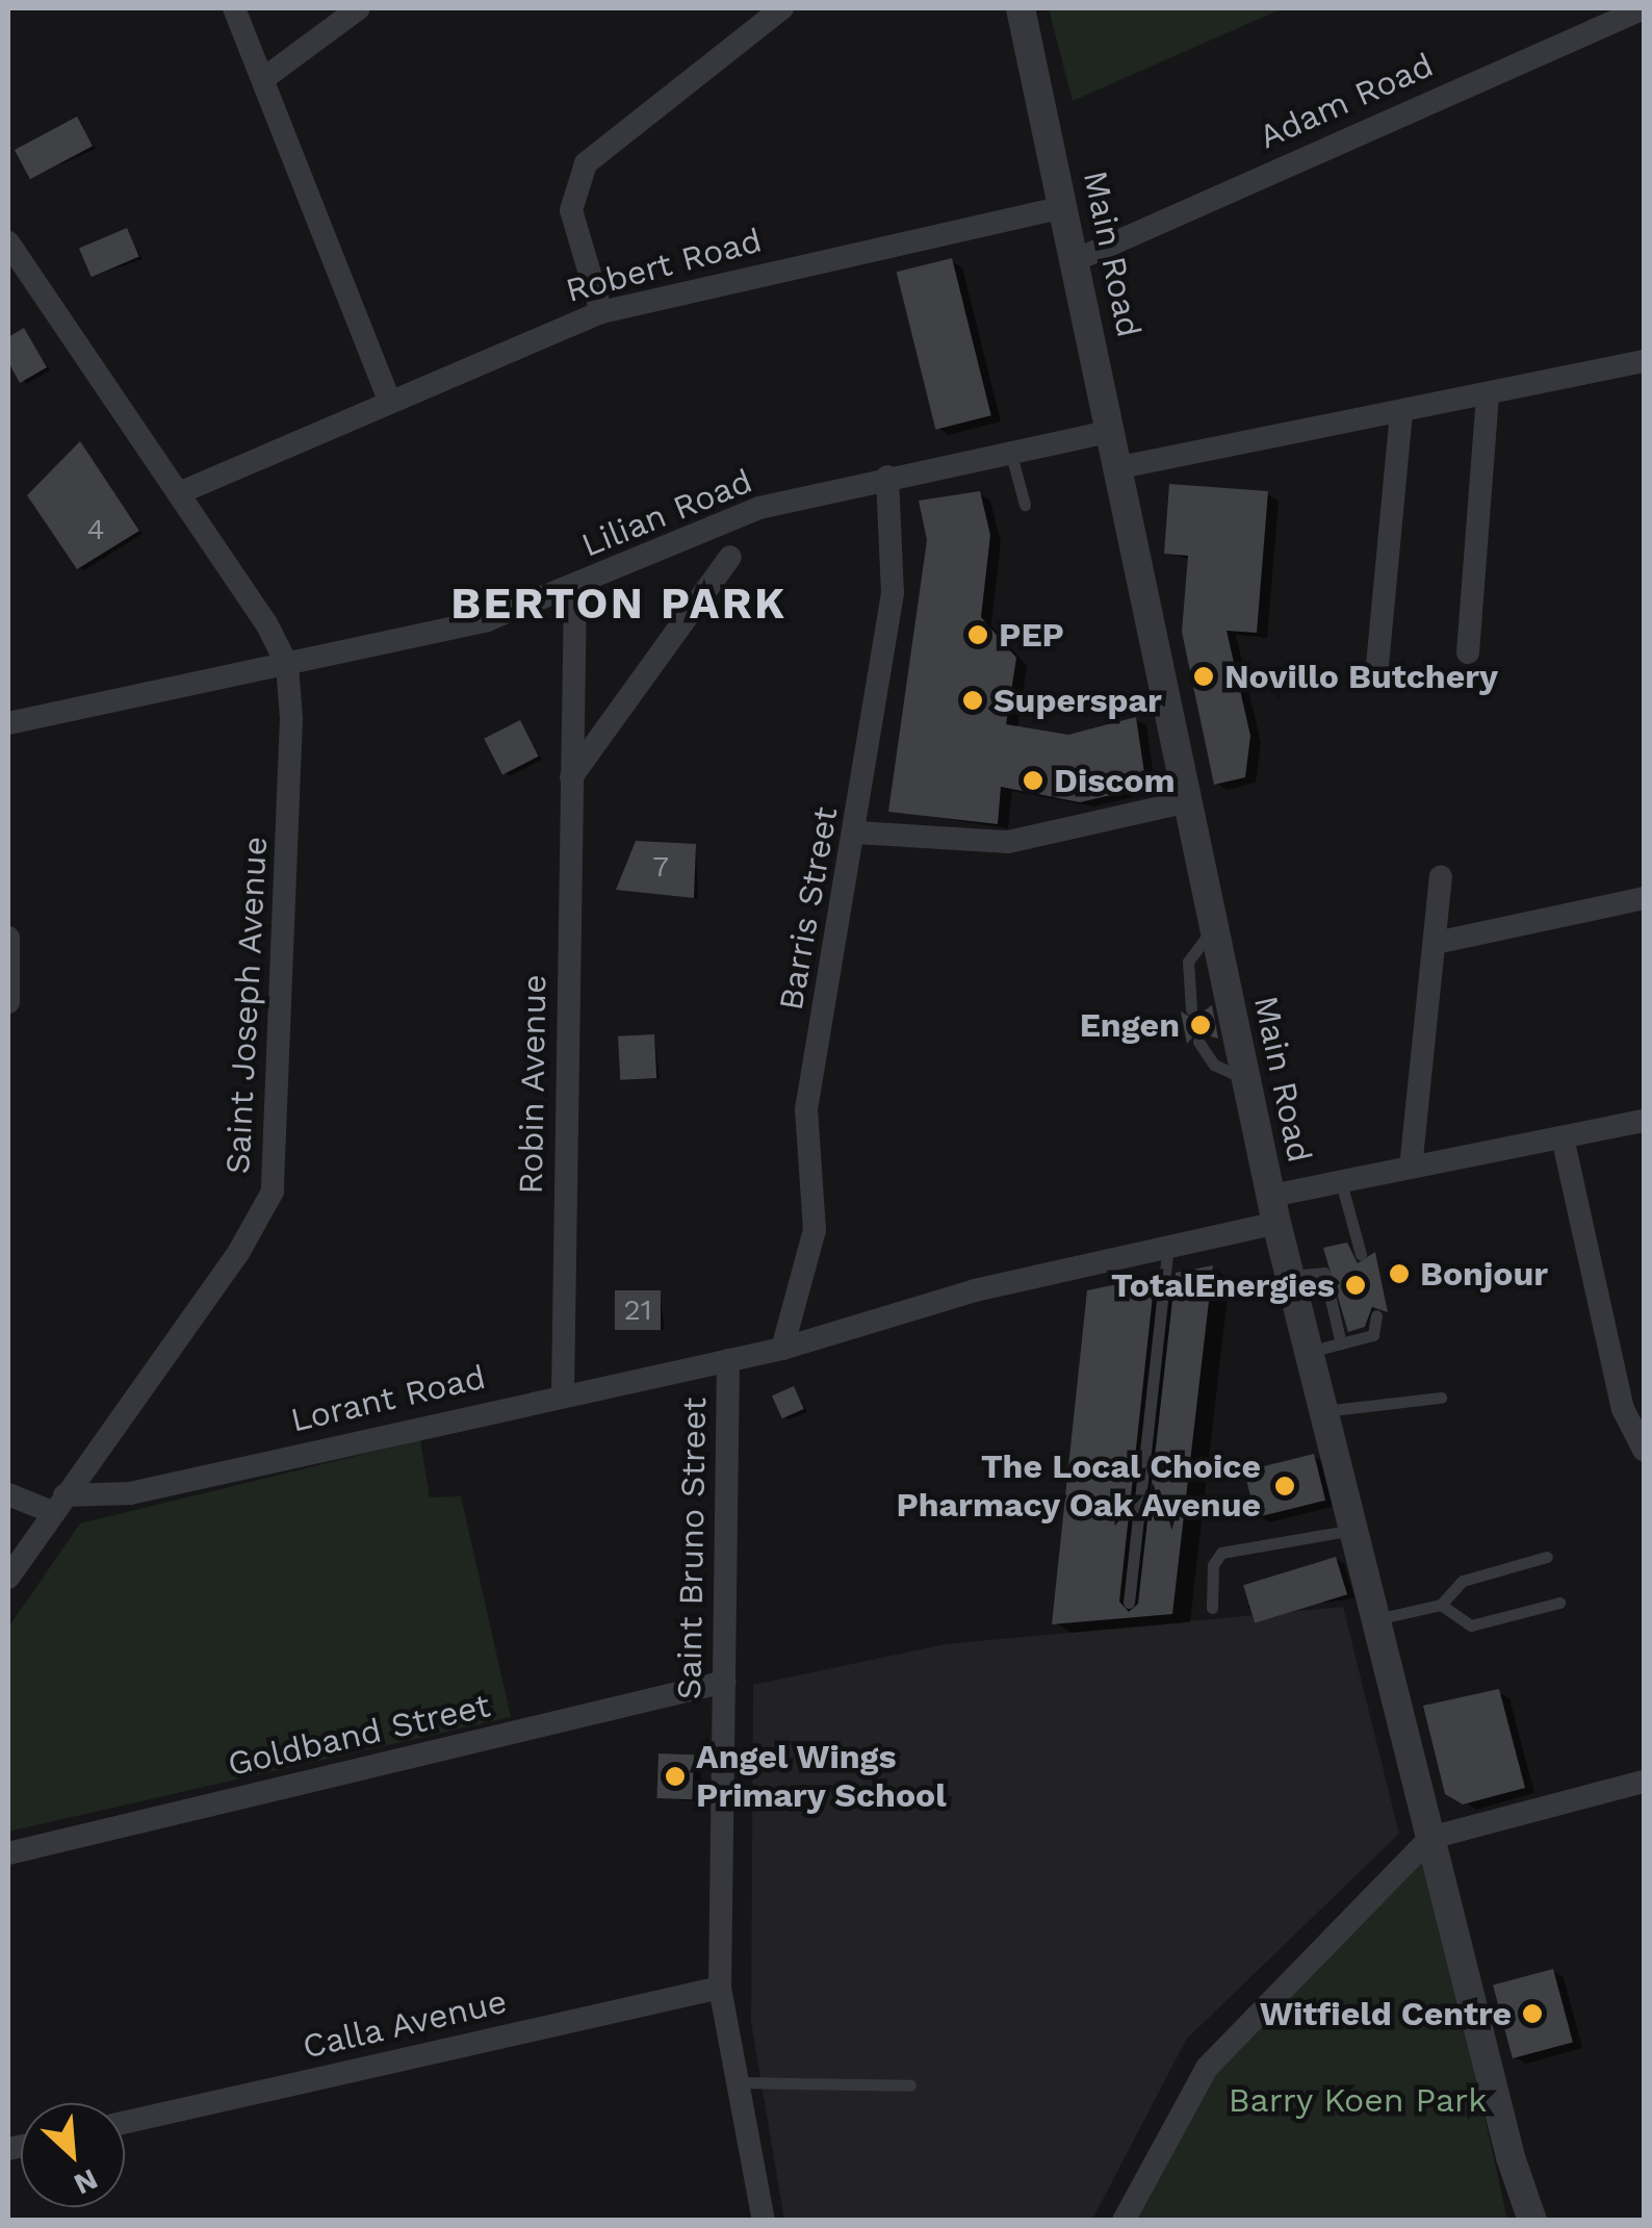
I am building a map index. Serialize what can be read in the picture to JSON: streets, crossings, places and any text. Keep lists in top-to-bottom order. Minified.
{"streets":{"street":["Adam Road","Main Road","Robert Road","Lilian Road","Barris Street","Saint Joseph Avenue","Robin Avenue","Lorant Road","Saint Bruno Street","Goldband Street","Calla Avenue"]},"crossings":[["Adam Road","Main Road"],["Main Road","Robert Road"],["Main Road","Lilian Road"],["Main Road","Lorant Road"],["Lilian Road","Barris Street"],["Lilian Road","Saint Joseph Avenue"],["Lilian Road","Robin Avenue"],["Barris Street","Lorant Road"],["Saint Joseph Avenue","Lorant Road"],["Robin Avenue","Lorant Road"],["Lorant Road","Saint Bruno Street"],["Saint Bruno Street","Goldband Street"],["Saint Bruno Street","Calla Avenue"]],"districts":["BERTON PARK"],"parks":["Barry Koen Park"],"places":["PEP","Novillo Butchery","Superspar","Discom","Engen","Bonjour","TotalEnergies","The Local Choice Pharmacy Oak Avenue","Angel Wings Primary School","Witfield Centre"],"house_numbers":["4","7","21"],"north":"bottom right"}
